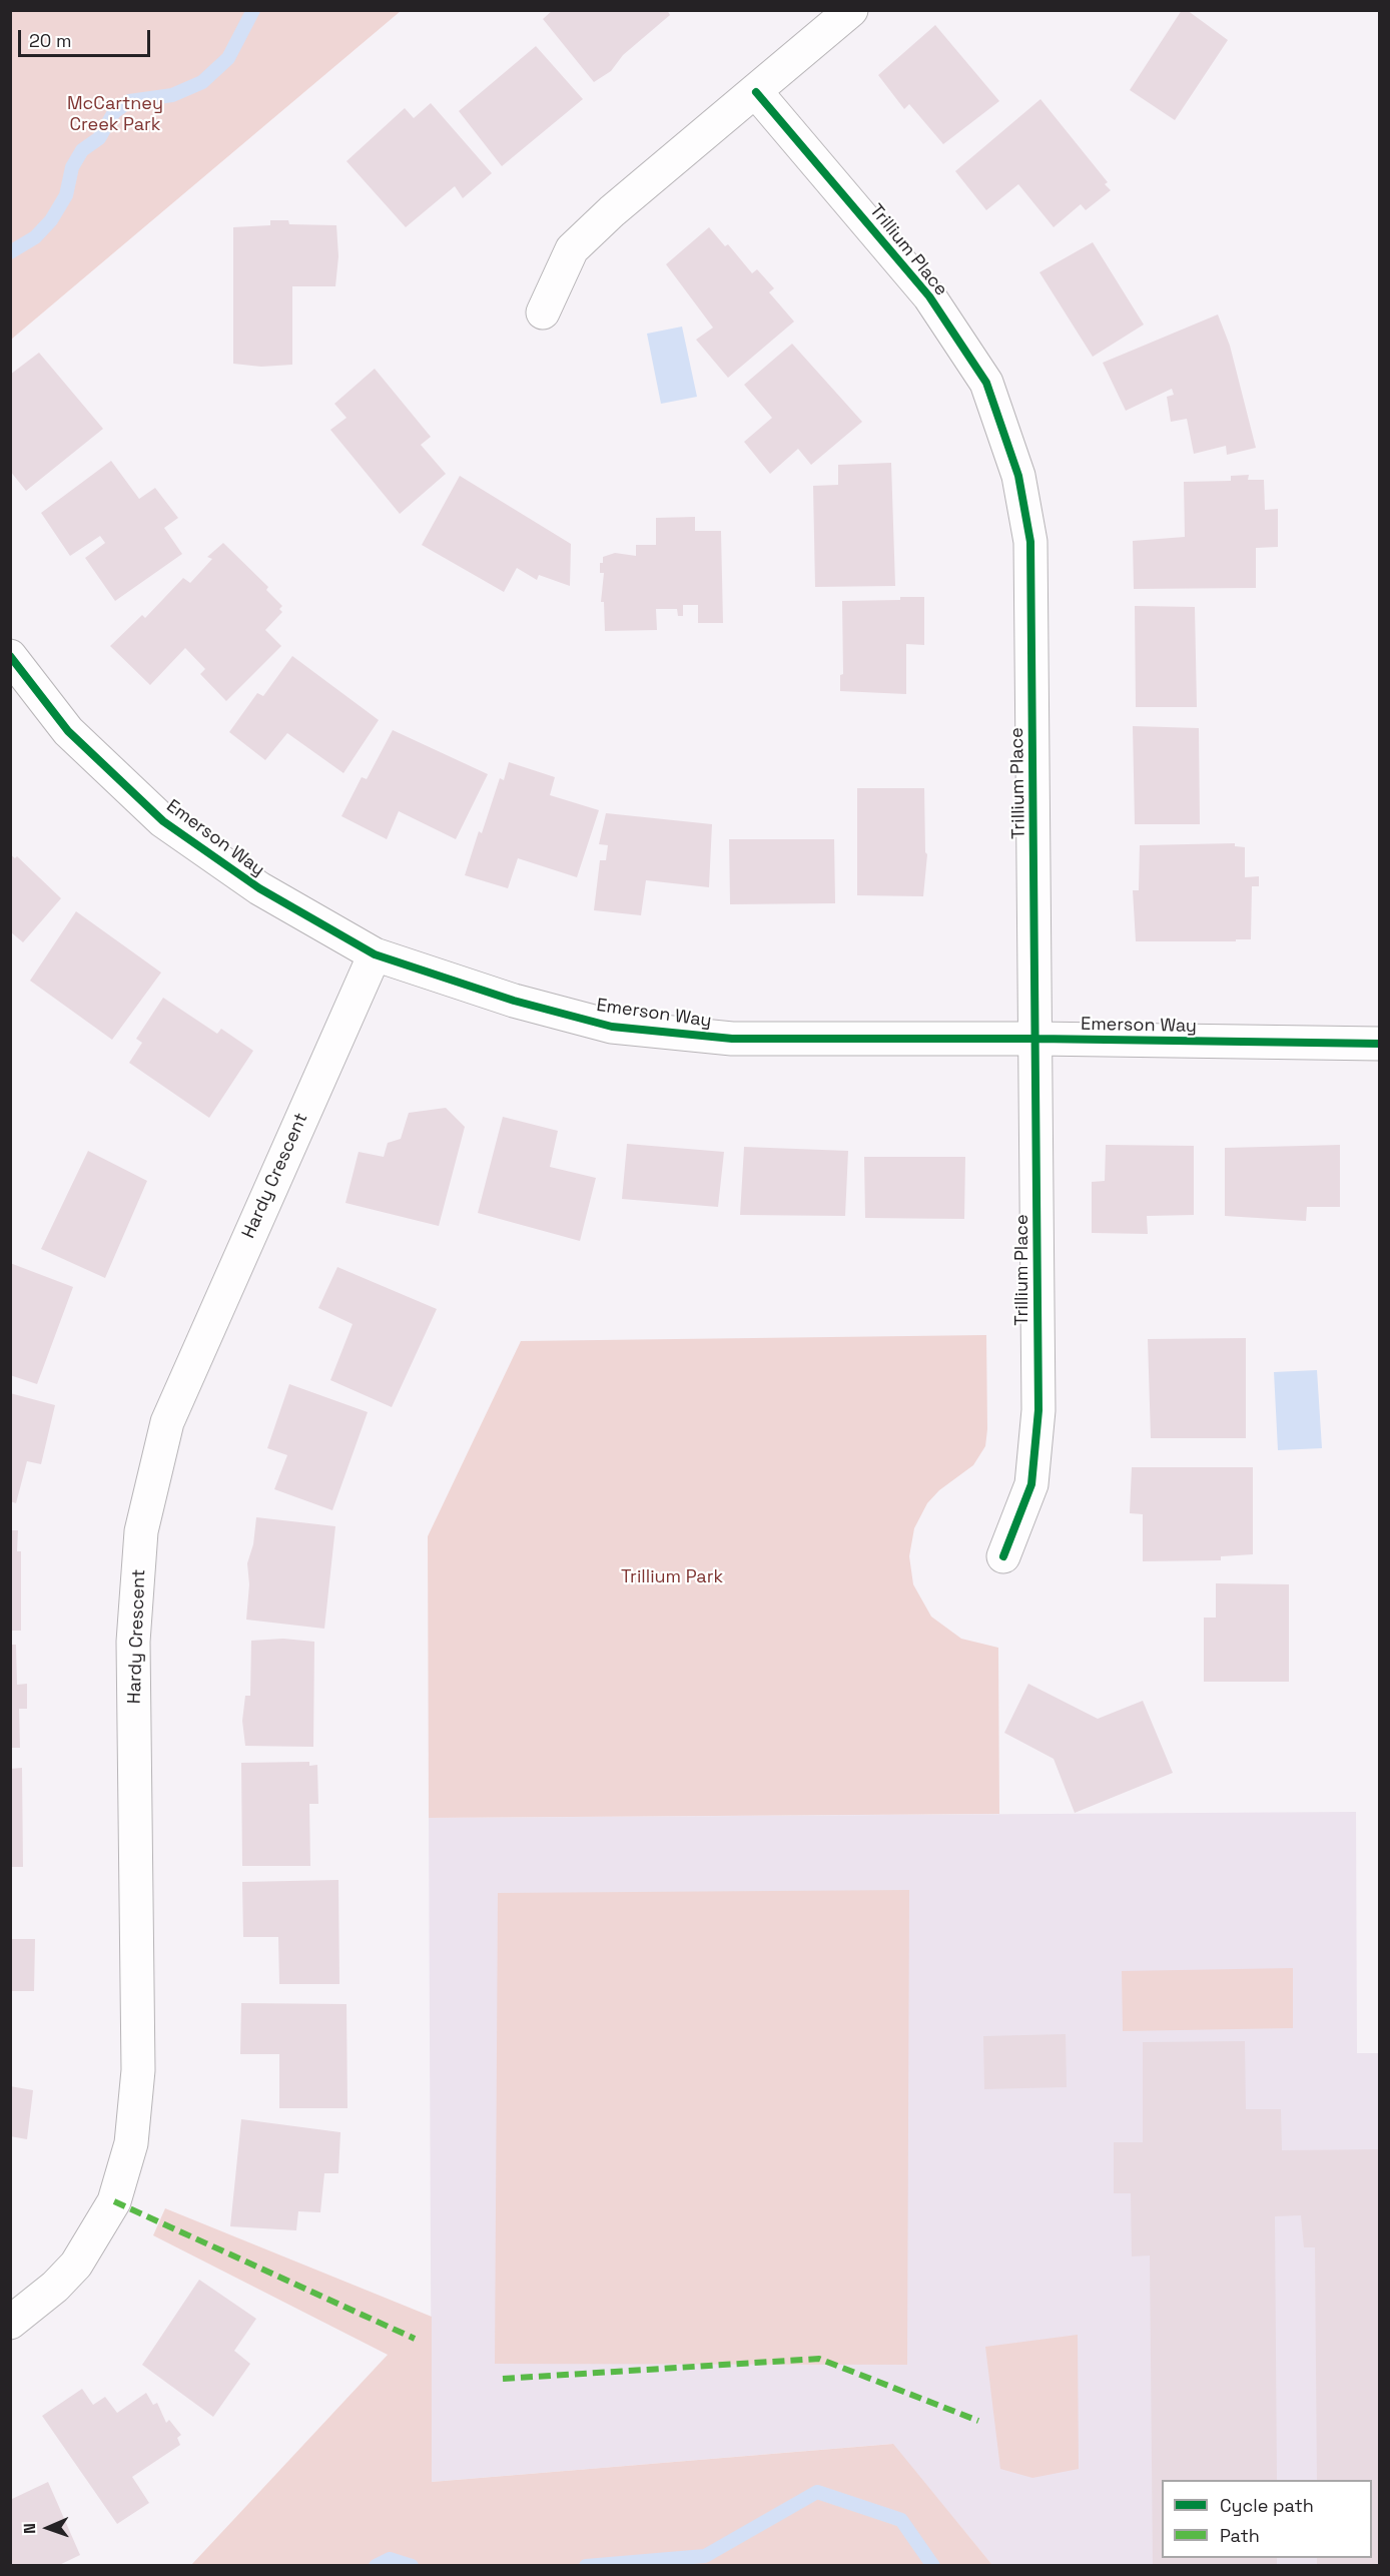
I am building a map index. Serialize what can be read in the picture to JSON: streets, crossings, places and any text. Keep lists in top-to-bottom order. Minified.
{"streets":{"street":["Trillium Place","Emerson Way","Hardy Crescent"]},"crossings":[["Trillium Place","Emerson Way"],["Emerson Way","Hardy Crescent"]],"parks":["McCartney Creek Park","Trillium Park"],"legend":["Cycle path","Path"],"scale_bar":"20 m","north":"left"}
